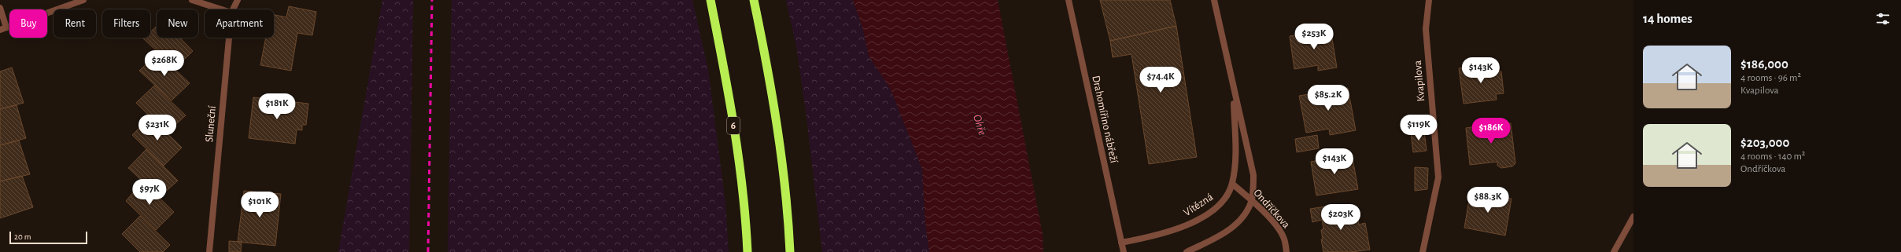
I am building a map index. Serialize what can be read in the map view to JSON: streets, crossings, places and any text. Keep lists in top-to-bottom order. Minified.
{"streets":{"highway":["6"],"street":["Kvapilova","Drahomířino nábřeží","Sluneční","Vítězná","Ondříčkova"]},"crossings":[["Drahomířino nábřeží","Vítězná"],["Vítězná","Ondříčkova"]],"water":["Ohře"],"scale_bar":"20 m","page":{"heading":"14 homes","chip":["Buy","Rent","Filters","New","Apartment"],"price":["$253K","$268K","$143K","$74.4K","$85.2K","$181K","$231K","$119K","$186K","$143K","$97K","$88.3K","$101K","$203K"],"list":[{"name":"$186,000","note":"4 rooms · 96 m² · Kvapilova"},{"name":"$203,000","note":"4 rooms · 140 m² · Ondříčkova"}],"scale":"20 m"}}
